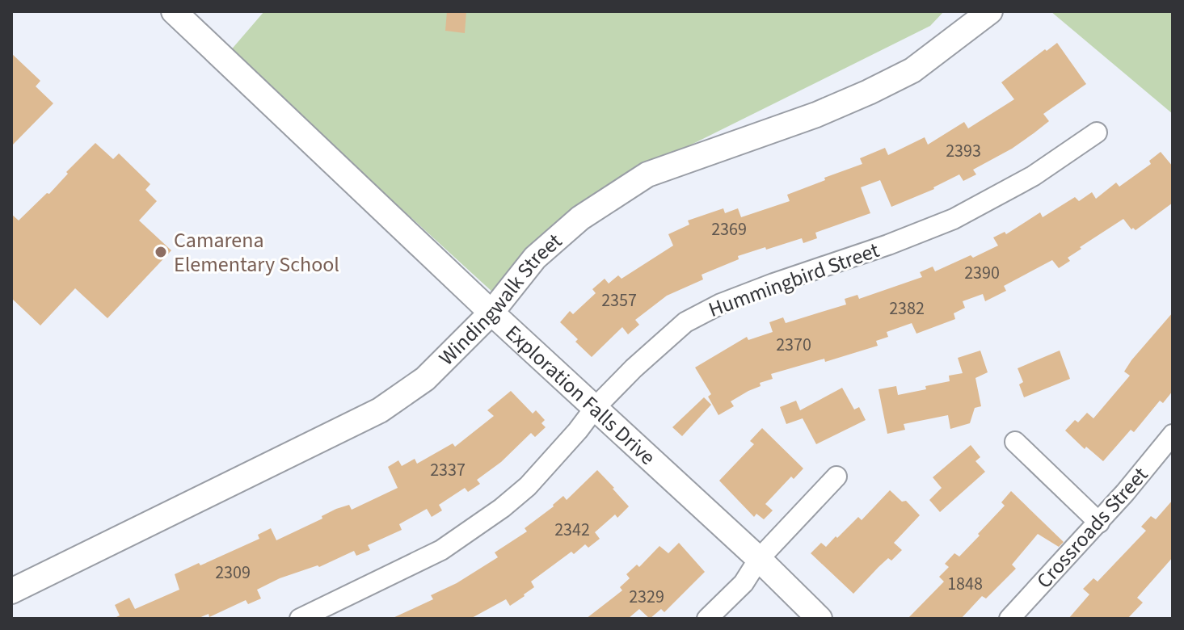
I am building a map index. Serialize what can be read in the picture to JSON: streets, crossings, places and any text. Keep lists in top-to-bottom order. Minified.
{"streets":{"street":["Hummingbird Street","Windingwalk Street","Exploration Falls Drive","Crossroads Street"]},"crossings":[["Hummingbird Street","Exploration Falls Drive"],["Windingwalk Street","Exploration Falls Drive"]],"places":["Camarena Elementary School"],"house_numbers":["2393","2369","2390","2357","2382","2370","2337","2342","2309","1848","2329"]}
